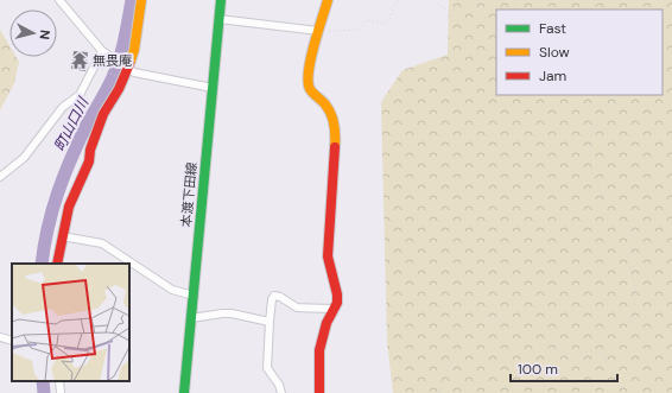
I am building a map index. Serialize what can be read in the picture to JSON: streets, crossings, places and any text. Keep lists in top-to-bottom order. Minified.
{"streets":{"street":["本渡下田線"]},"water":["町山口川"],"places":{"temple":["無畏庵"]},"legend":["Fast","Slow","Jam"],"scale_bar":"100 m","north":"right"}
